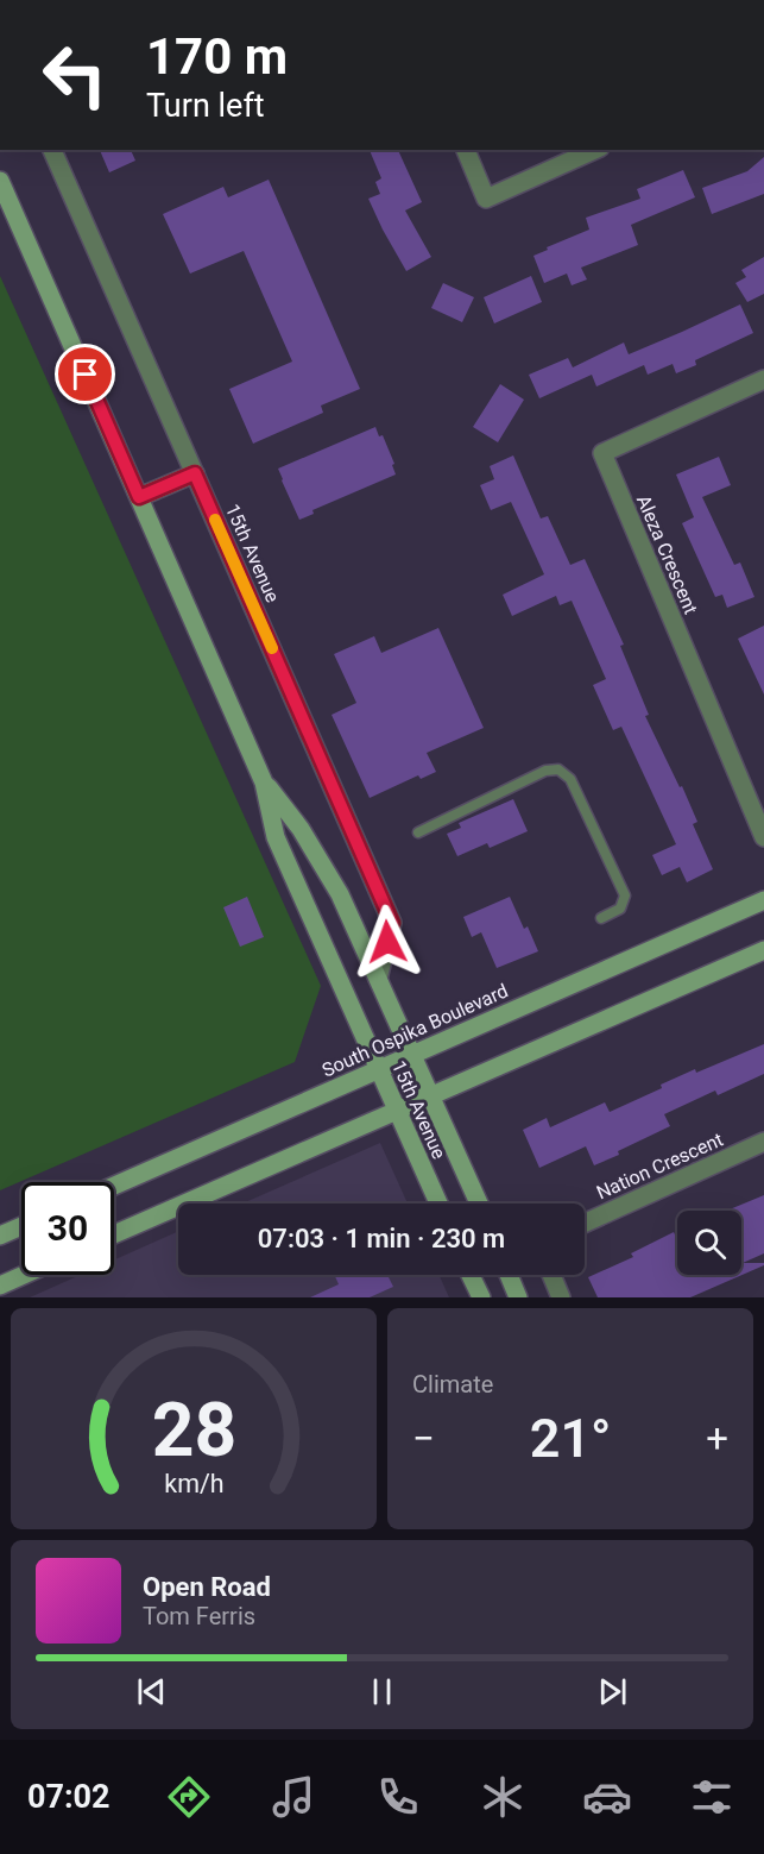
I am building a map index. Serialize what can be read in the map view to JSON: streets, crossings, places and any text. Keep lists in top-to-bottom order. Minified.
{"streets":{"main road":["15th Avenue","South Ospika Boulevard"],"street":["Aleza Crescent","Nation Crescent"]},"crossings":[["15th Avenue","South Ospika Boulevard"]],"page":{"turn":["170 m","Turn left"],"limit":"30","trip":"07:03 · 1 min · 230 m","tile":"Climate","heat":["−","21°","+"],"song":["Open Road","Tom Ferris"],"tabs":"07:02","gauge":["28","km/h"]}}
